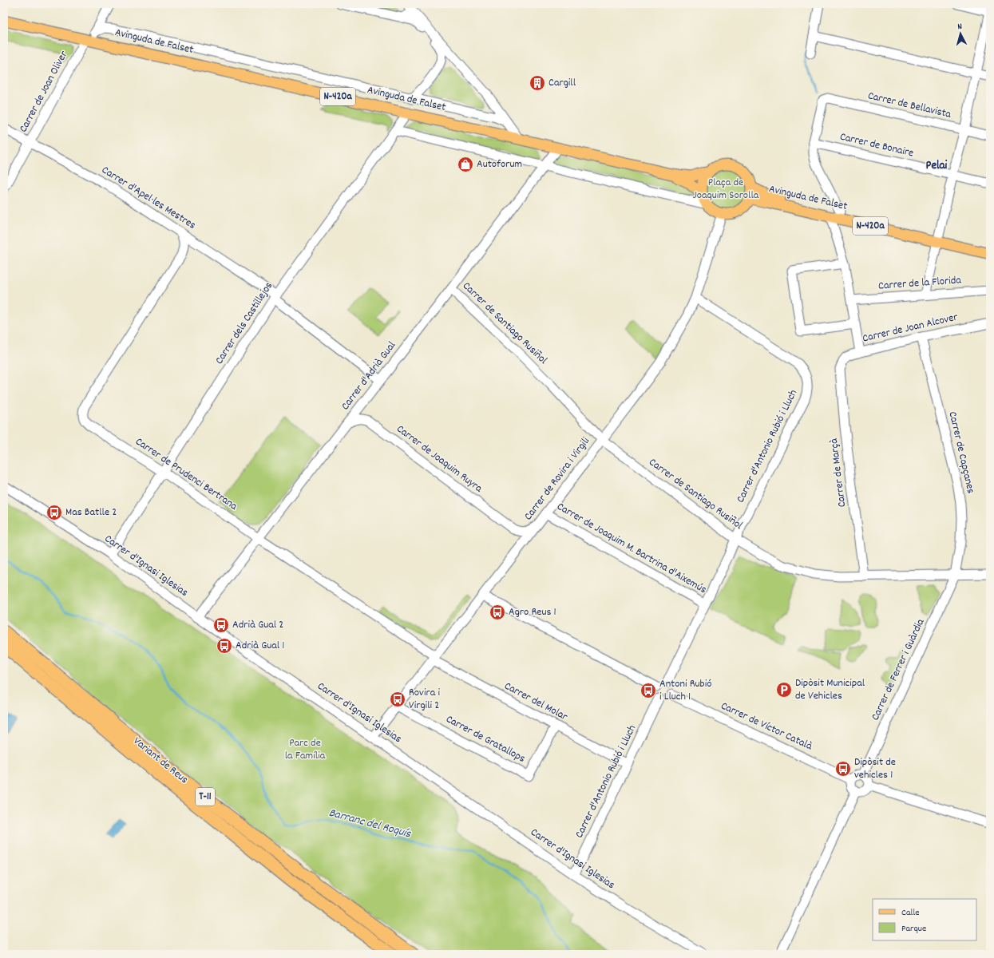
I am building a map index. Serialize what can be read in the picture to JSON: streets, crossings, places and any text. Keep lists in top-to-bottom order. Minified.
{"streets":{"highway":["Variant de Reus","T-11"],"main road":["Avinguda de Falset","N-420a"],"street":["Carrer de Joan Oliver","Carrer de Bellavista","Carrer de Bonaire","Carrer d'Apel·les Mestres","Carrer de la Florida","Carrer dels Castillejos","Carrer de Santiago Rusiñol","Carrer de Joan Alcover","Carrer d'Adrià Gual","Carrer d'Antonio Rubió i Lluch","Carrer de Capçanes","Carrer de Joaquim Ruyra","Carrer de Marçà","Carrer de Prudenci Bertrana","Carrer de Rovira i Virgili","Carrer de Joaquim M. Bartrina d'Aixemús","Carrer d'Ignasi Iglesias","Carrer de Ferrer i Guàrdia","Carrer del Molar","Carrer de Víctor Català","Carrer de Gratallops"]},"crossings":[["Avinguda de Falset","Carrer de Joan Oliver"],["Avinguda de Falset","N-420a"],["Avinguda de Falset","Carrer dels Castillejos"],["Avinguda de Falset","Carrer d'Adrià Gual"],["Avinguda de Falset","Carrer de Rovira i Virgili"],["Carrer de Joan Oliver","Carrer d'Apel·les Mestres"],["N-420a","Carrer de Rovira i Virgili"],["Carrer de Bellavista","Carrer de Bonaire"],["Carrer d'Apel·les Mestres","Carrer dels Castillejos"],["Carrer d'Apel·les Mestres","Carrer d'Adrià Gual"],["Carrer d'Apel·les Mestres","Carrer de Prudenci Bertrana"],["Carrer dels Castillejos","Carrer de Prudenci Bertrana"],["Carrer dels Castillejos","Carrer d'Ignasi Iglesias"],["Carrer de Santiago Rusiñol","Carrer d'Adrià Gual"],["Carrer de Santiago Rusiñol","Carrer d'Antonio Rubió i Lluch"],["Carrer de Santiago Rusiñol","Carrer de Capçanes"],["Carrer de Santiago Rusiñol","Carrer de Marçà"],["Carrer de Santiago Rusiñol","Carrer de Rovira i Virgili"],["Carrer de Santiago Rusiñol","Carrer de Ferrer i Guàrdia"],["Carrer de Joan Alcover","Carrer de Capçanes"],["Carrer de Joan Alcover","Carrer de Marçà"],["Carrer d'Adrià Gual","Carrer de Prudenci Bertrana"],["Carrer d'Adrià Gual","Carrer d'Ignasi Iglesias"],["Carrer d'Antonio Rubió i Lluch","Carrer de Rovira i Virgili"],["Carrer d'Antonio Rubió i Lluch","Carrer de Joaquim M. Bartrina d'Aixemús"],["Carrer d'Antonio Rubió i Lluch","Carrer d'Ignasi Iglesias"],["Carrer d'Antonio Rubió i Lluch","Carrer del Molar"],["Carrer d'Antonio Rubió i Lluch","Carrer de Víctor Català"],["Carrer de Capçanes","Carrer de Ferrer i Guàrdia"],["Carrer de Prudenci Bertrana","Carrer de Rovira i Virgili"],["Carrer de Prudenci Bertrana","Carrer del Molar"],["Carrer de Rovira i Virgili","Carrer de Joaquim M. Bartrina d'Aixemús"],["Carrer de Rovira i Virgili","Carrer d'Ignasi Iglesias"],["Carrer de Rovira i Virgili","Carrer del Molar"],["Carrer de Rovira i Virgili","Carrer de Gratallops"],["Carrer de Ferrer i Guàrdia","Carrer de Víctor Català"],["Carrer del Molar","Carrer de Gratallops"]],"districts":["Pelai"],"water":["Barranc del Roquís"],"parks":["Plaça de Joaquim Sorolla","Parc de la Família"],"places":{"building":["Cargill"],"shop":["Autoforum"],"bus stop":["Mas Batlle 2","Agro Reus 1","Adrià Gual 2","Adrià Gual 1","Antoni Rubió i Lluch 1","Rovira i Virgili 2","Dipòsit de vehicles 1"],"parking":["Dipòsit Municipal de Vehicles"]},"legend":["Calle","Parque"],"north":"top"}
